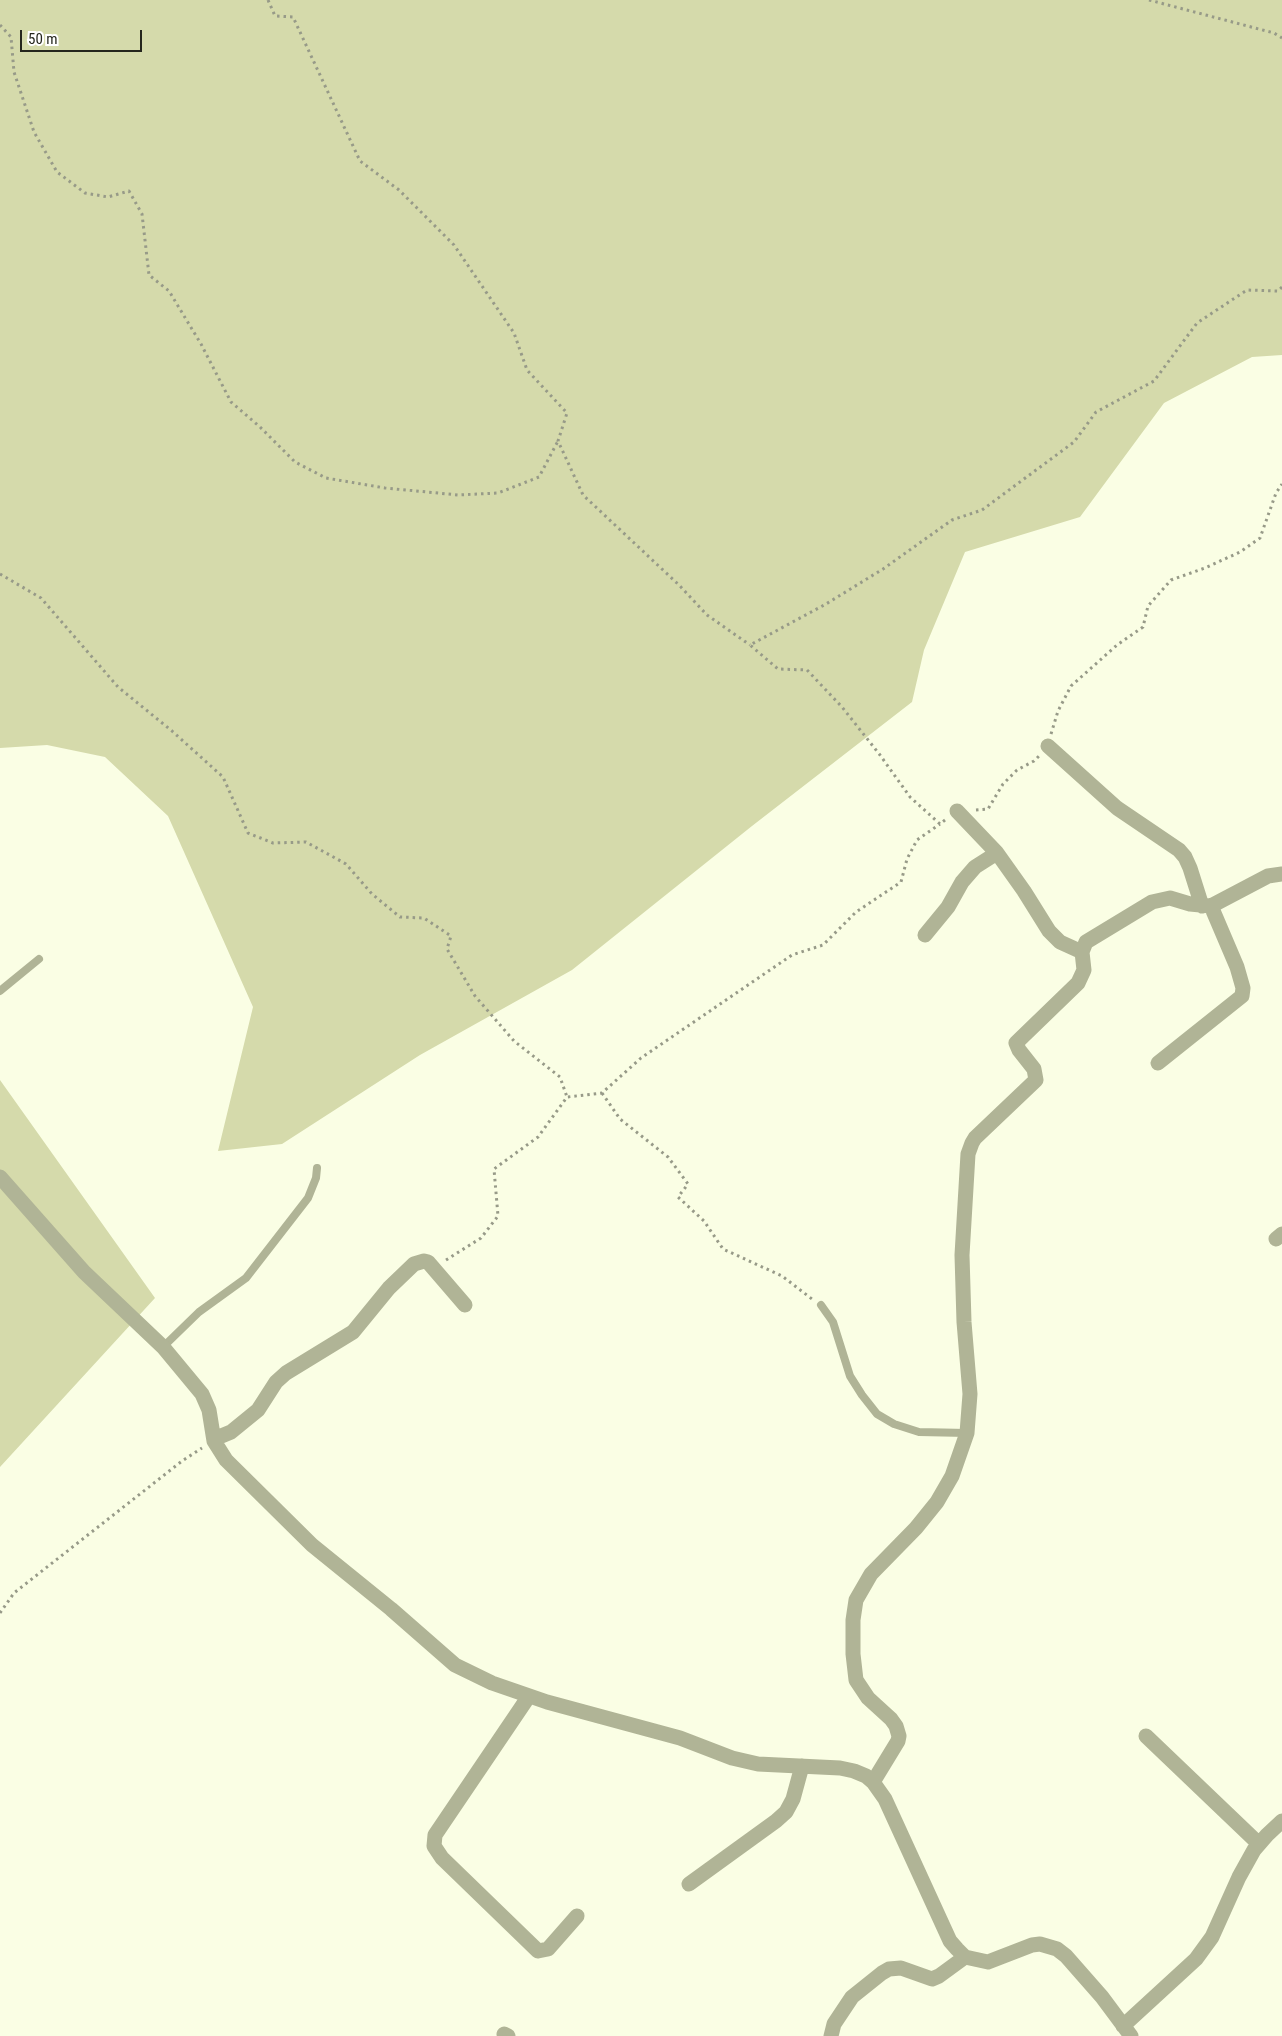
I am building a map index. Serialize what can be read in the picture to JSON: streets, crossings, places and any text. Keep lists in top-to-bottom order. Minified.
{"scale_bar":"50 m"}
